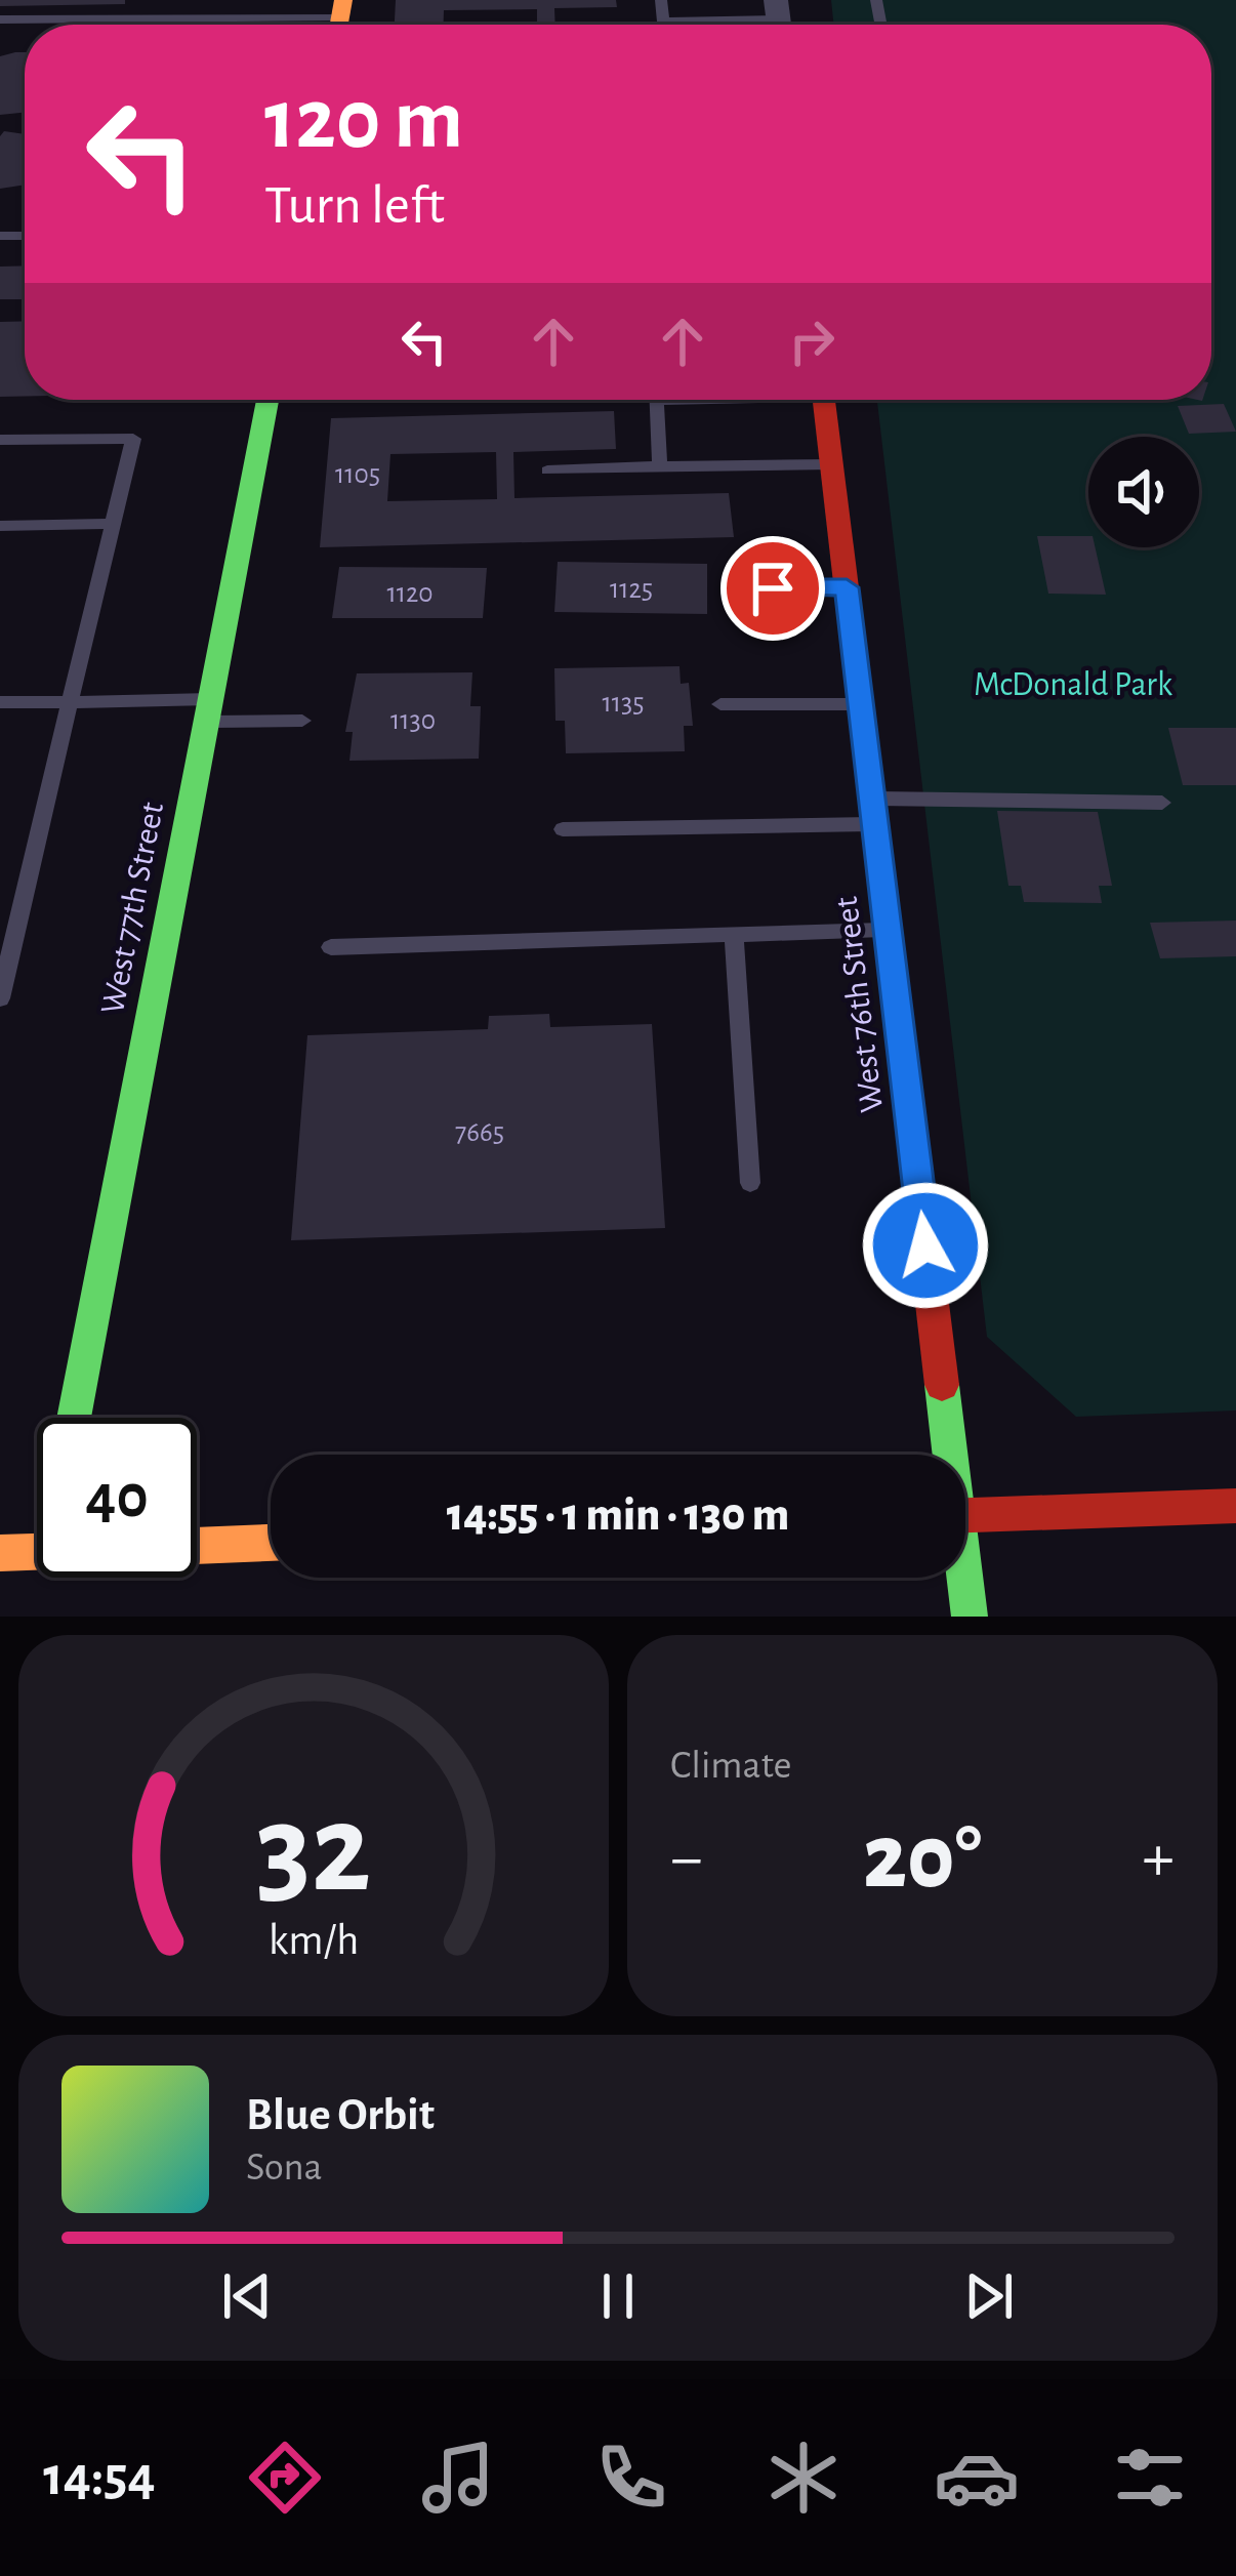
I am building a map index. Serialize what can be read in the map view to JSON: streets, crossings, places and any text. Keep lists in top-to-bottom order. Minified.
{"streets":{"street":["West 77th Street","West 76th Street"]},"parks":["McDonald Park"],"house_numbers":["1105","1125","1120","1135","1130","7665"],"page":{"turn":["120 m","Turn left"],"limit":"40","trip":"14:55 · 1 min · 130 m","tile":"Climate","heat":["−","20°","+"],"song":["Blue Orbit","Sona"],"tabs":"14:54","gauge":["32","km/h"]}}
